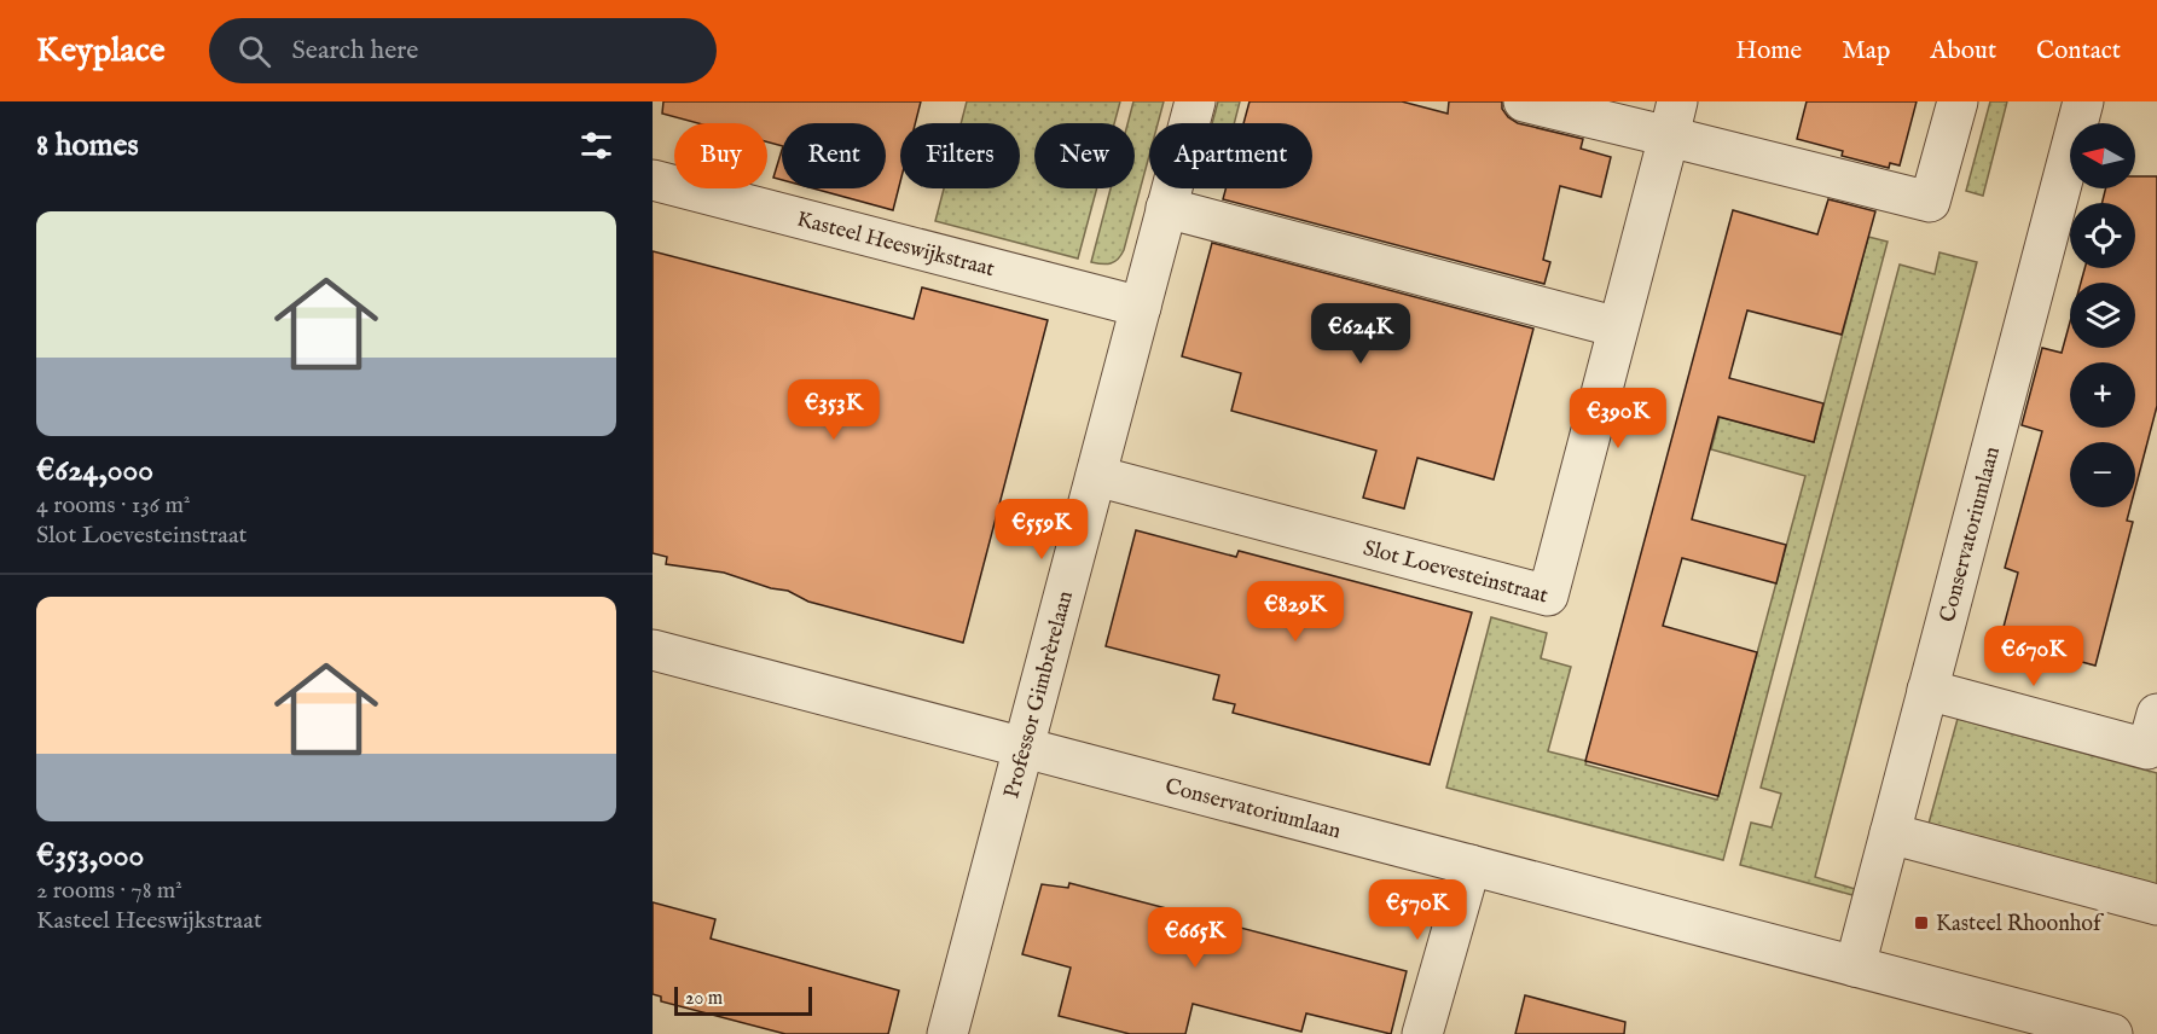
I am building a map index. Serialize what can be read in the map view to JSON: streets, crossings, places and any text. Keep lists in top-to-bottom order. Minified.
{"streets":{"street":["Kasteel Heeswijkstraat","Conservatoriumlaan","Slot Loevesteinstraat","Professor Gimbrèrelaan"]},"crossings":[["Kasteel Heeswijkstraat","Professor Gimbrèrelaan"],["Conservatoriumlaan","Professor Gimbrèrelaan"],["Slot Loevesteinstraat","Professor Gimbrèrelaan"]],"places":{"transit":["Kasteel Rhoonhof"]},"scale_bar":"20 m","north":"left","page":{"header":"Keyplace","search":"Search here","nav":["Home","Map","About","Contact"],"heading":"8 homes","map_buttons":["+","−"],"chip":["Buy","Rent","Filters","New","Apartment"],"list":[{"name":"€624,000","note":"4 rooms · 136 m² · Slot Loevesteinstraat"},{"name":"€353,000","note":"2 rooms · 78 m² · Kasteel Heeswijkstraat"}],"price":["€624K","€353K","€390K","€559K","€829K","€670K","€570K","€665K"],"scale":"20 m"}}
